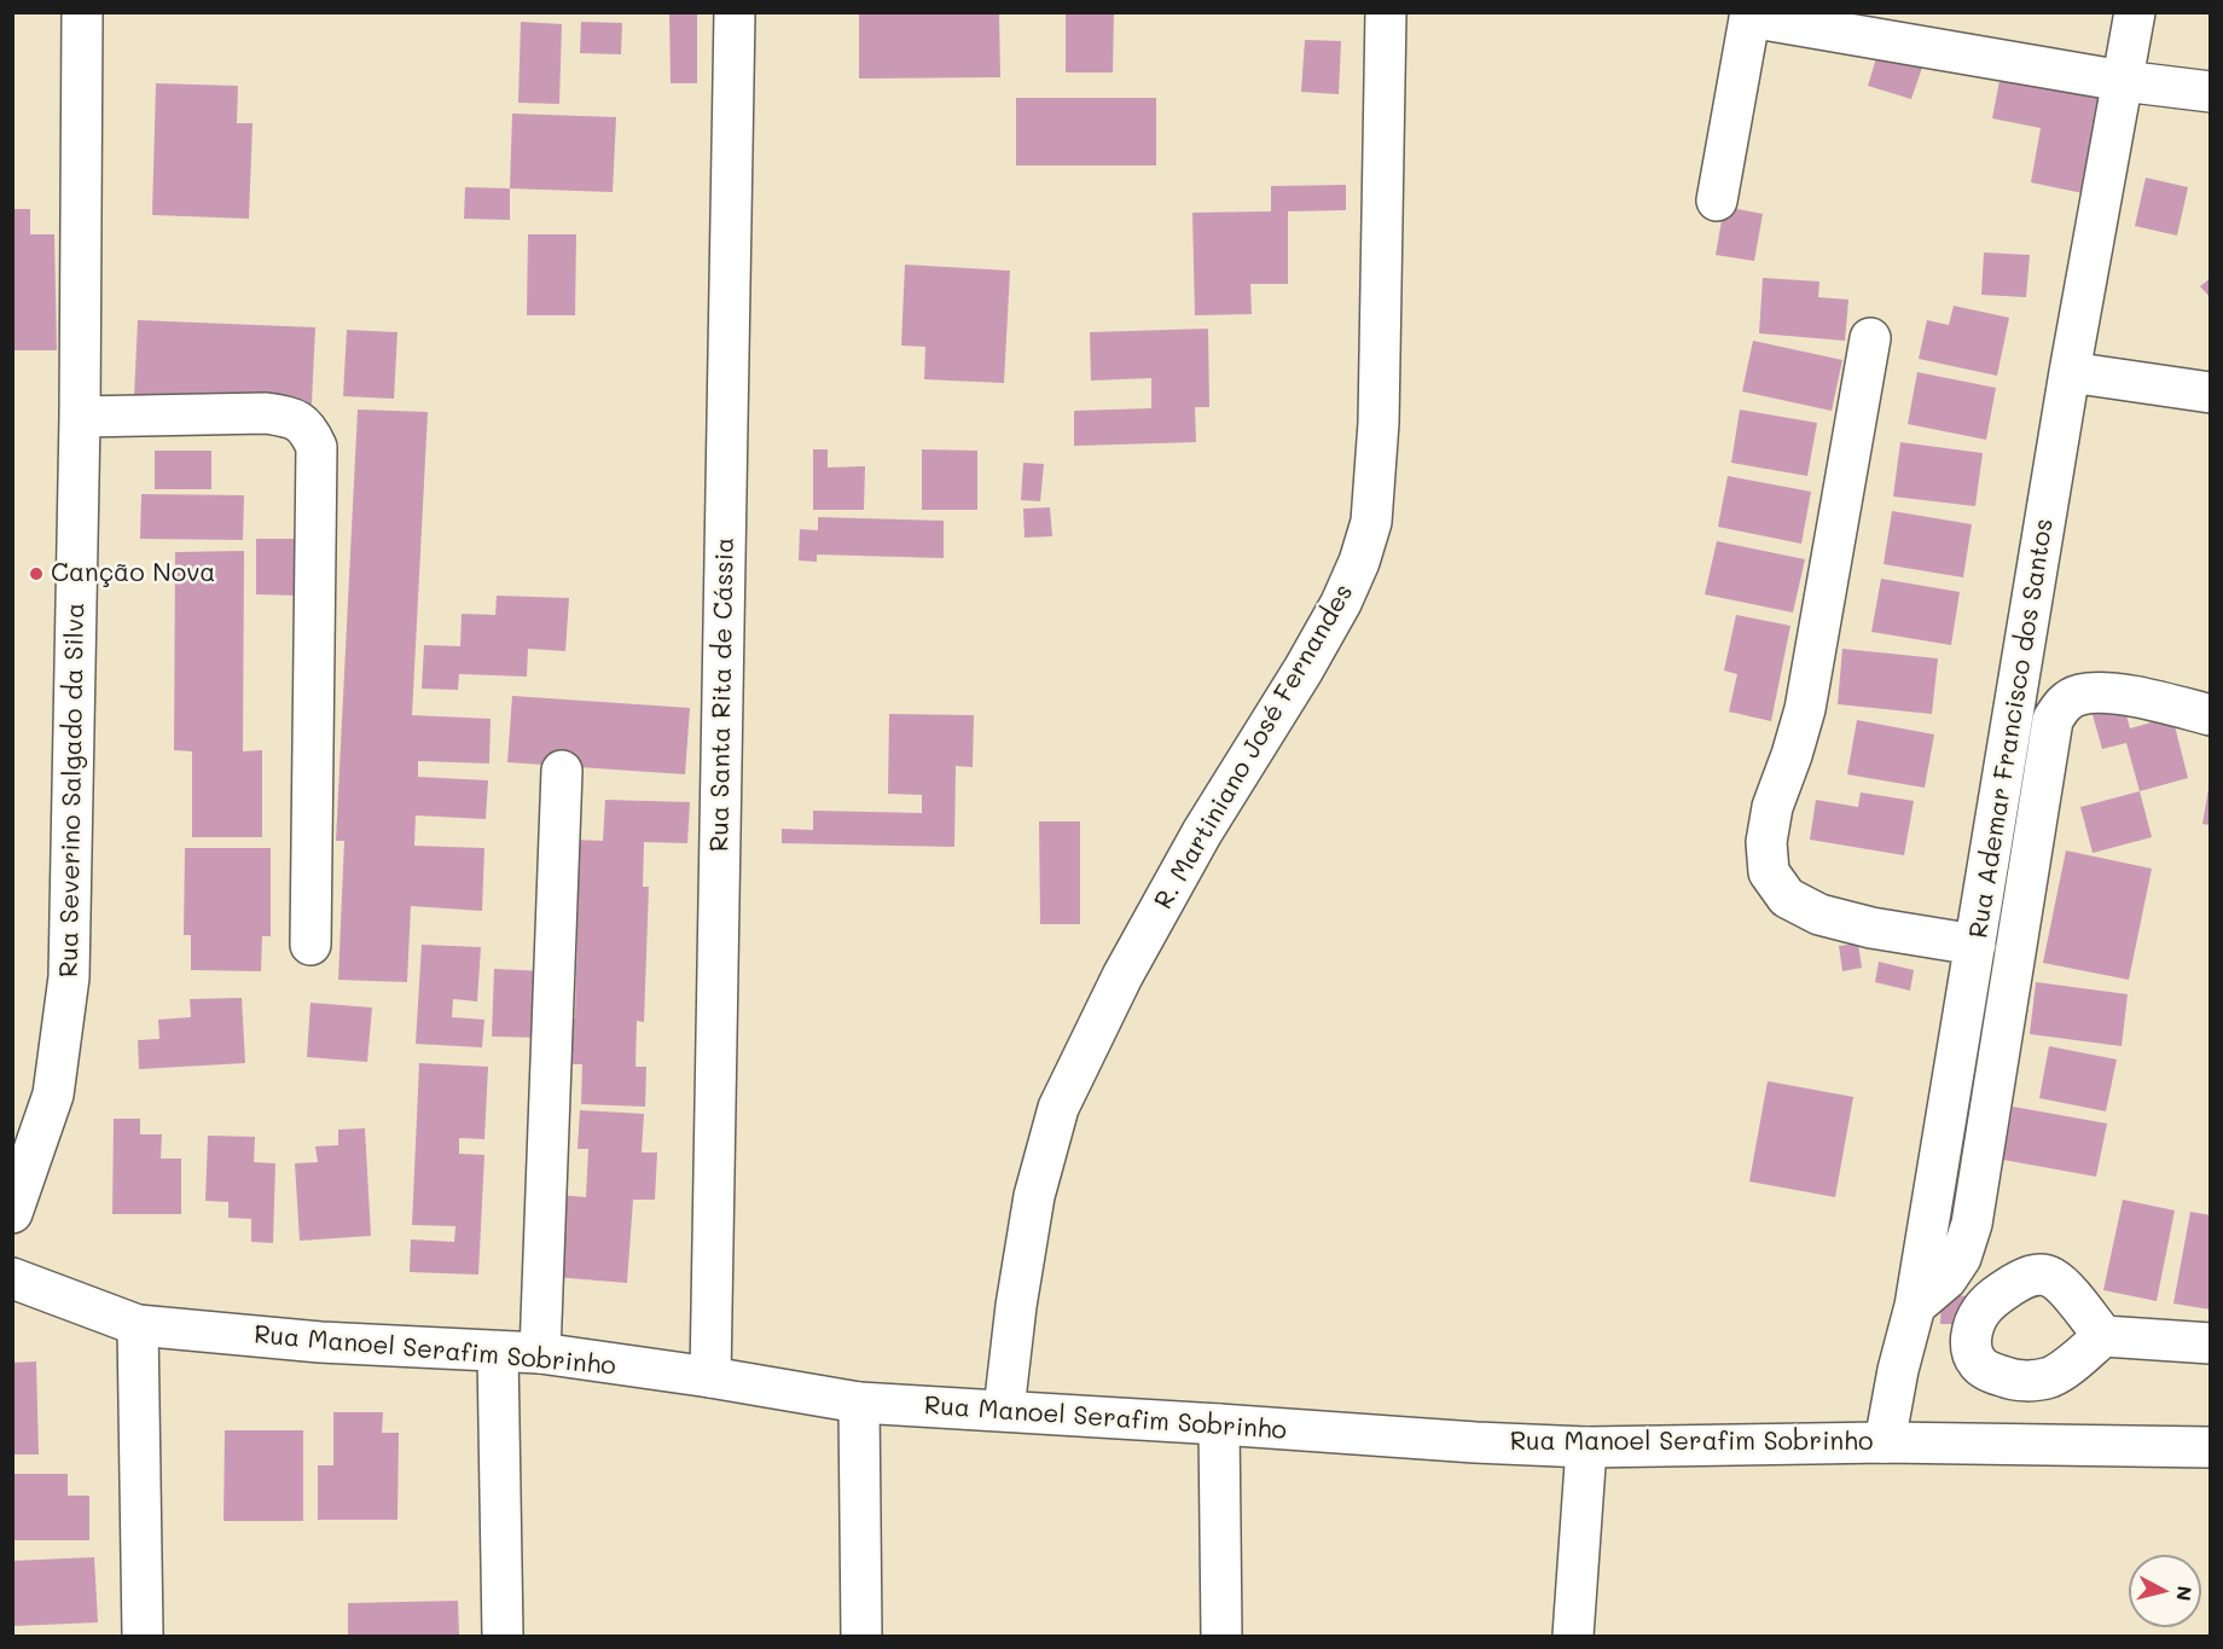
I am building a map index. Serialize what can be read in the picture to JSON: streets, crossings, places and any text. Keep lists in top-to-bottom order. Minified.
{"streets":{"street":["Rua Santa Rita de Cássia","Rua Ademar Francisco dos Santos","R. Martiniano José Fernandes","Rua Severino Salgado da Silva","Rua Manoel Serafim Sobrinho"]},"crossings":[["Rua Santa Rita de Cássia","Rua Manoel Serafim Sobrinho"],["Rua Ademar Francisco dos Santos","Rua Manoel Serafim Sobrinho"],["R. Martiniano José Fernandes","Rua Manoel Serafim Sobrinho"]],"places":["Canção Nova"],"north":"right"}
